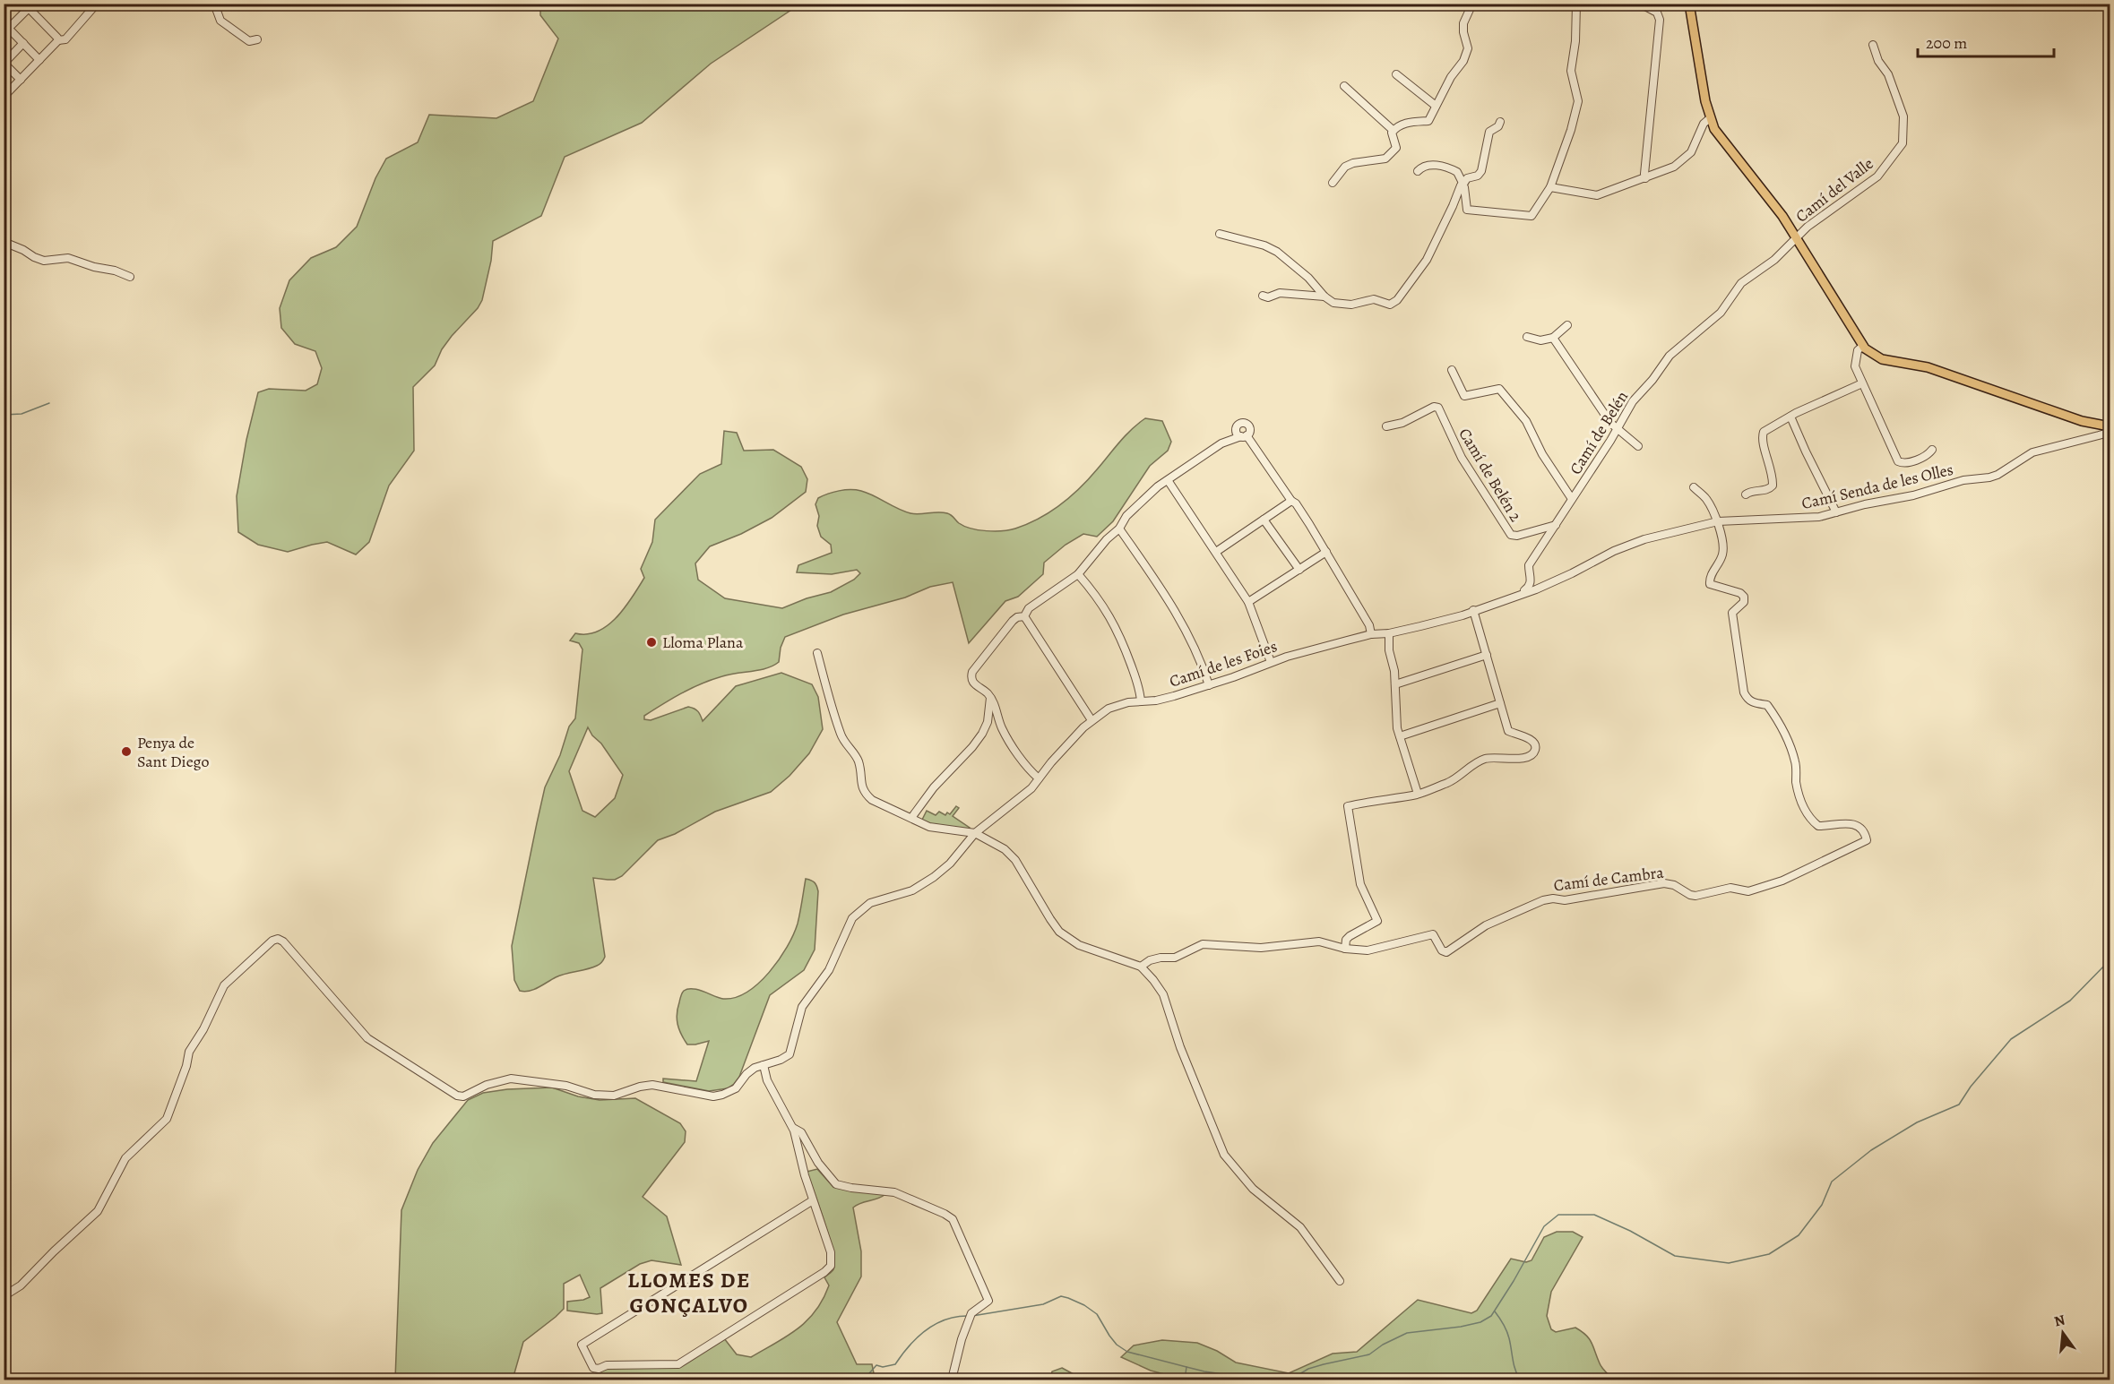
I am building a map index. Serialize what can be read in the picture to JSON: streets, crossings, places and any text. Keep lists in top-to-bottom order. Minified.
{"streets":{"street":["Camí del Valle","Camí de Belén","Camí de Belén 2","Camí Senda de les Olles","Camí de les Foies","Camí de Cambra"]},"crossings":[["Camí del Valle","Camí de Belén"],["Camí de Belén","Camí de Belén 2"],["Camí de Belén","Camí Senda de les Olles"],["Camí de Belén","Camí de les Foies"],["Camí Senda de les Olles","Camí de les Foies"],["Camí Senda de les Olles","Camí de Cambra"]],"districts":["LLOMES DE GONÇALVO"],"places":["Lloma Plana","Penya de Sant Diego"],"scale_bar":"200 m","north":"top"}
